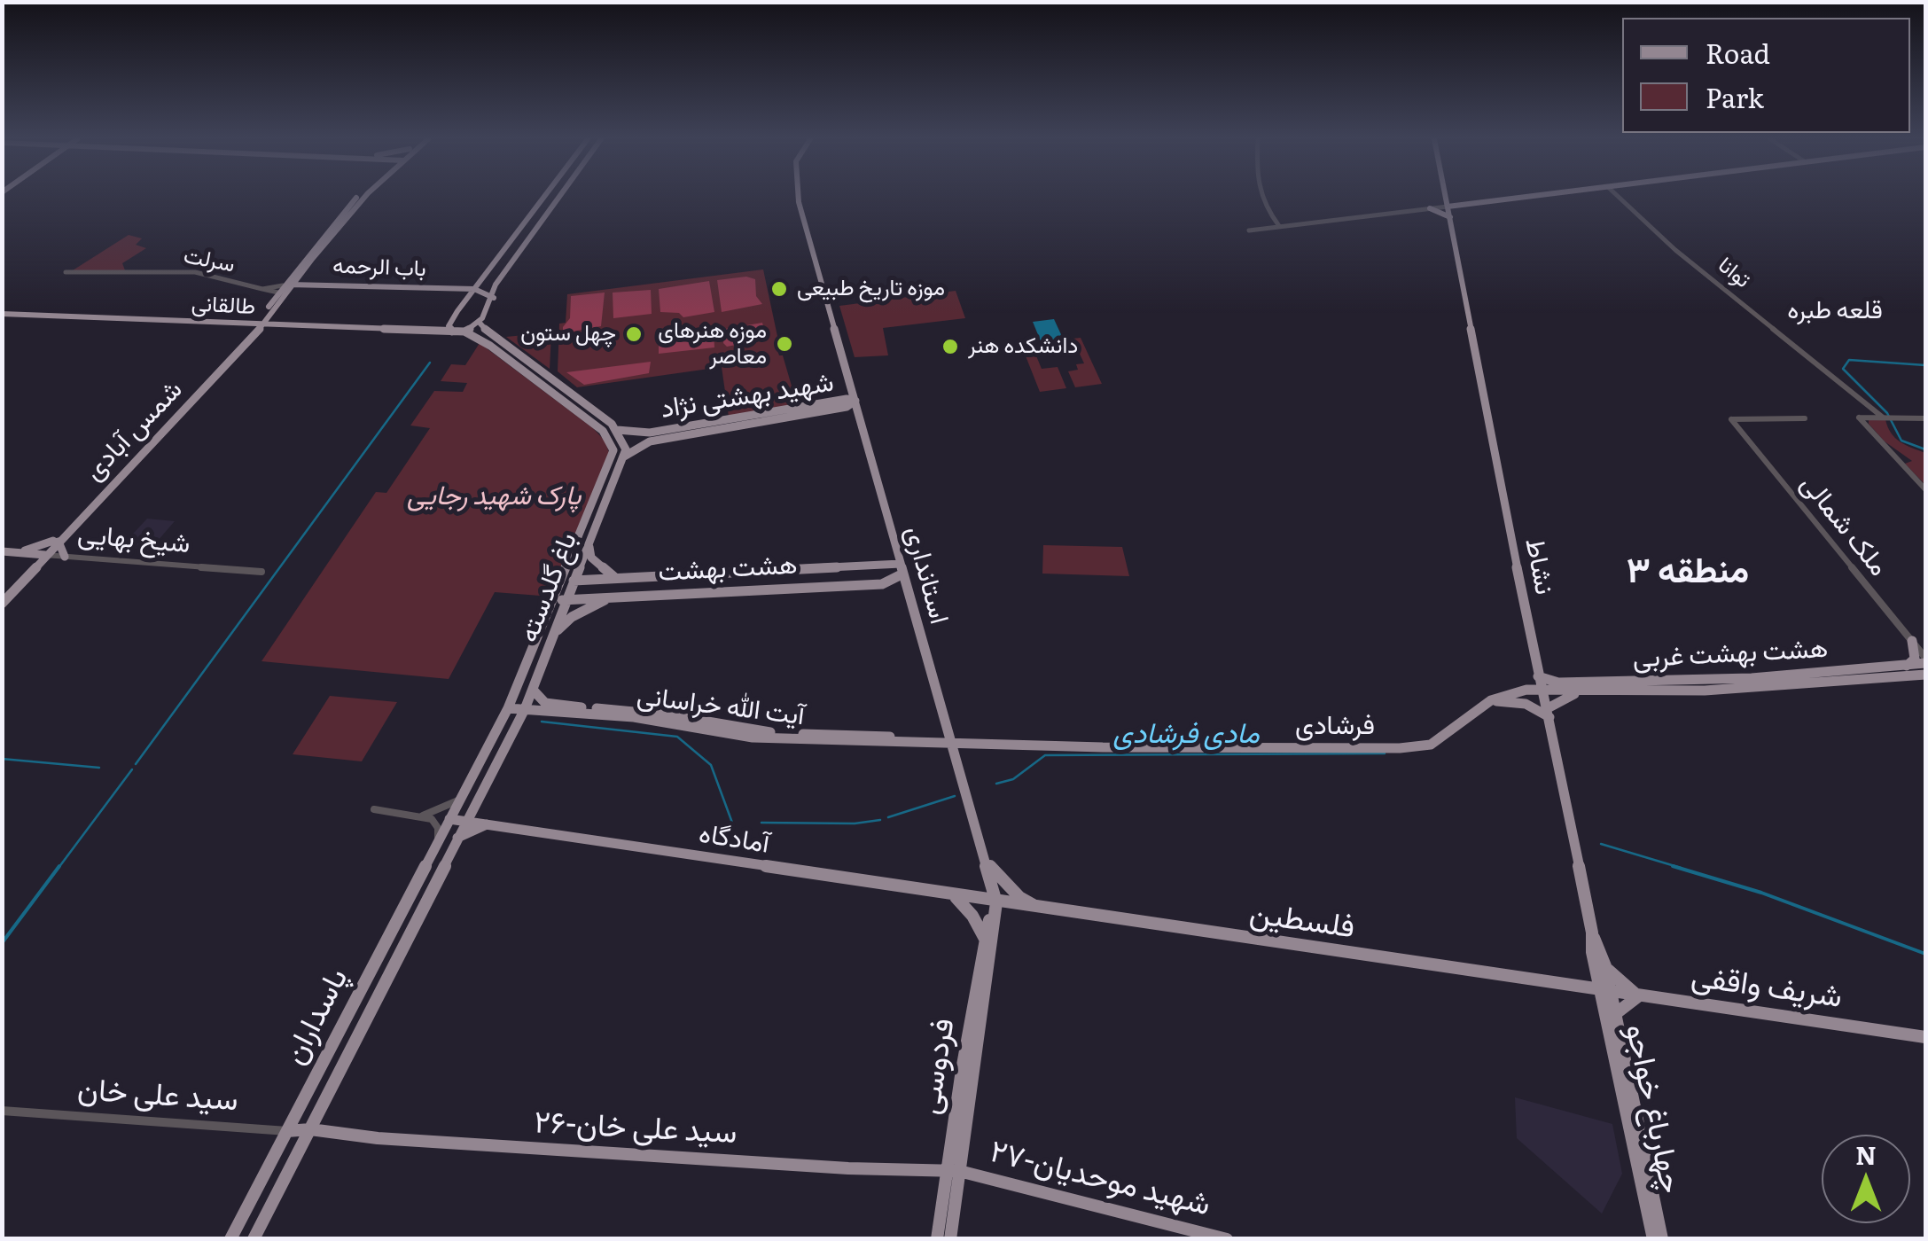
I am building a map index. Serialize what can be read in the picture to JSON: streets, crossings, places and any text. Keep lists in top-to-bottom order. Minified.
{"streets":{"main road":["باب الرحمه","طالقانی","شهید بهشتی نژاد","شمس آبادی","شیخ بهایی","نشاط","هشت بهشت","استانداری","باغ گلدسته","هشت بهشت غربی","آیت الله خراسانی","فرشادی","آمادگاه","فلسطین","شریف واقفی","پاسداران","فردوسی","سید علی خان","چهارباغ خواجو","۲۶-سید علی خان","۲۷-شهید موحدیان"],"street":["سرلت","توانا","ملک شمالی"]},"crossings":[["سرلت","باب الرحمه"],["سرلت","شمس آبادی"],["باب الرحمه","شمس آبادی"],["طالقانی","شمس آبادی"],["طالقانی","باغ گلدسته"],["شهید بهشتی نژاد","استانداری"],["شهید بهشتی نژاد","باغ گلدسته"],["شمس آبادی","شیخ بهایی"],["ملک شمالی","هشت بهشت غربی"],["نشاط","هشت بهشت غربی"],["نشاط","فرشادی"],["نشاط","فلسطین"],["نشاط","شریف واقفی"],["نشاط","چهارباغ خواجو"],["هشت بهشت","استانداری"],["هشت بهشت","باغ گلدسته"],["استانداری","آیت الله خراسانی"],["استانداری","فرشادی"],["استانداری","آمادگاه"],["استانداری","فلسطین"],["استانداری","فردوسی"],["باغ گلدسته","آیت الله خراسانی"],["باغ گلدسته","آمادگاه"],["باغ گلدسته","پاسداران"],["هشت بهشت غربی","فرشادی"],["آیت الله خراسانی","فرشادی"],["آمادگاه","فلسطین"],["آمادگاه","پاسداران"],["آمادگاه","فردوسی"],["فلسطین","شریف واقفی"],["فلسطین","فردوسی"],["فلسطین","چهارباغ خواجو"],["شریف واقفی","چهارباغ خواجو"],["پاسداران","سید علی خان"],["پاسداران","۲۶-سید علی خان"],["فردوسی","۲۶-سید علی خان"],["فردوسی","۲۷-شهید موحدیان"],["سید علی خان","۲۶-سید علی خان"],["۲۶-سید علی خان","۲۷-شهید موحدیان"]],"districts":["قلعه طبره","منطقه ۳"],"water":["مادی فرشادی"],"parks":["پارک شهید رجایی"],"places":["موزه تاریخ طبیعی","چهل ستون","موزه هنرهای معاصر","دانشکده هنر"],"legend":["Road","Park"],"north":"top"}
